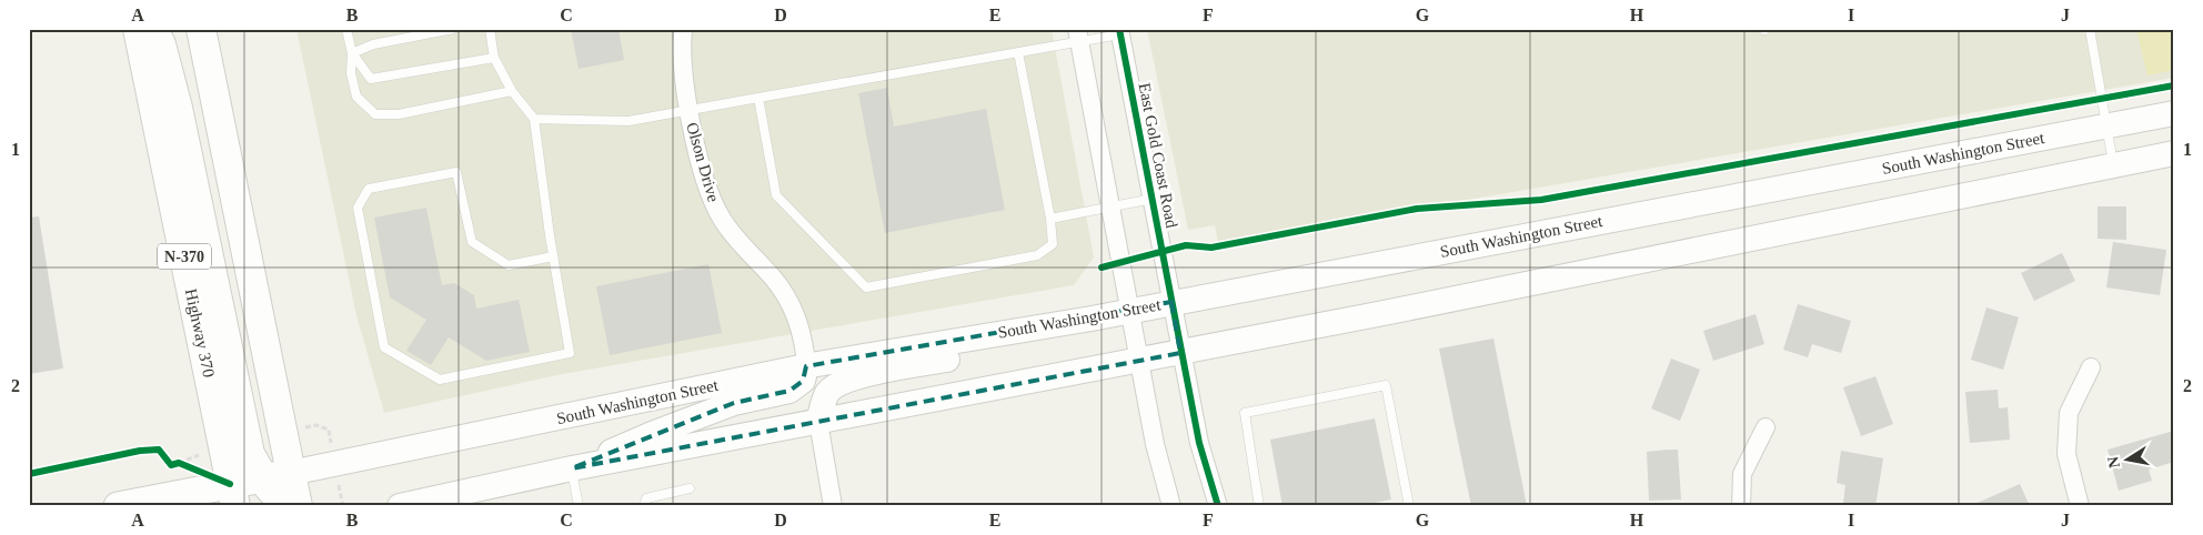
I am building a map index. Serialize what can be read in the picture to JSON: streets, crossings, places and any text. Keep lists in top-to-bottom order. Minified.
{"streets":{"highway":["N-370","Highway 370"],"main road":["South Washington Street"],"street":["East Gold Coast Road","Olson Drive"]},"crossings":[["South Washington Street","East Gold Coast Road"],["South Washington Street","Olson Drive"],["South Washington Street","Highway 370"]],"north":"left","grid":{"columns":["A","B","C","D","E","F","G","H","I","J"],"rows":["1","2"]}}
